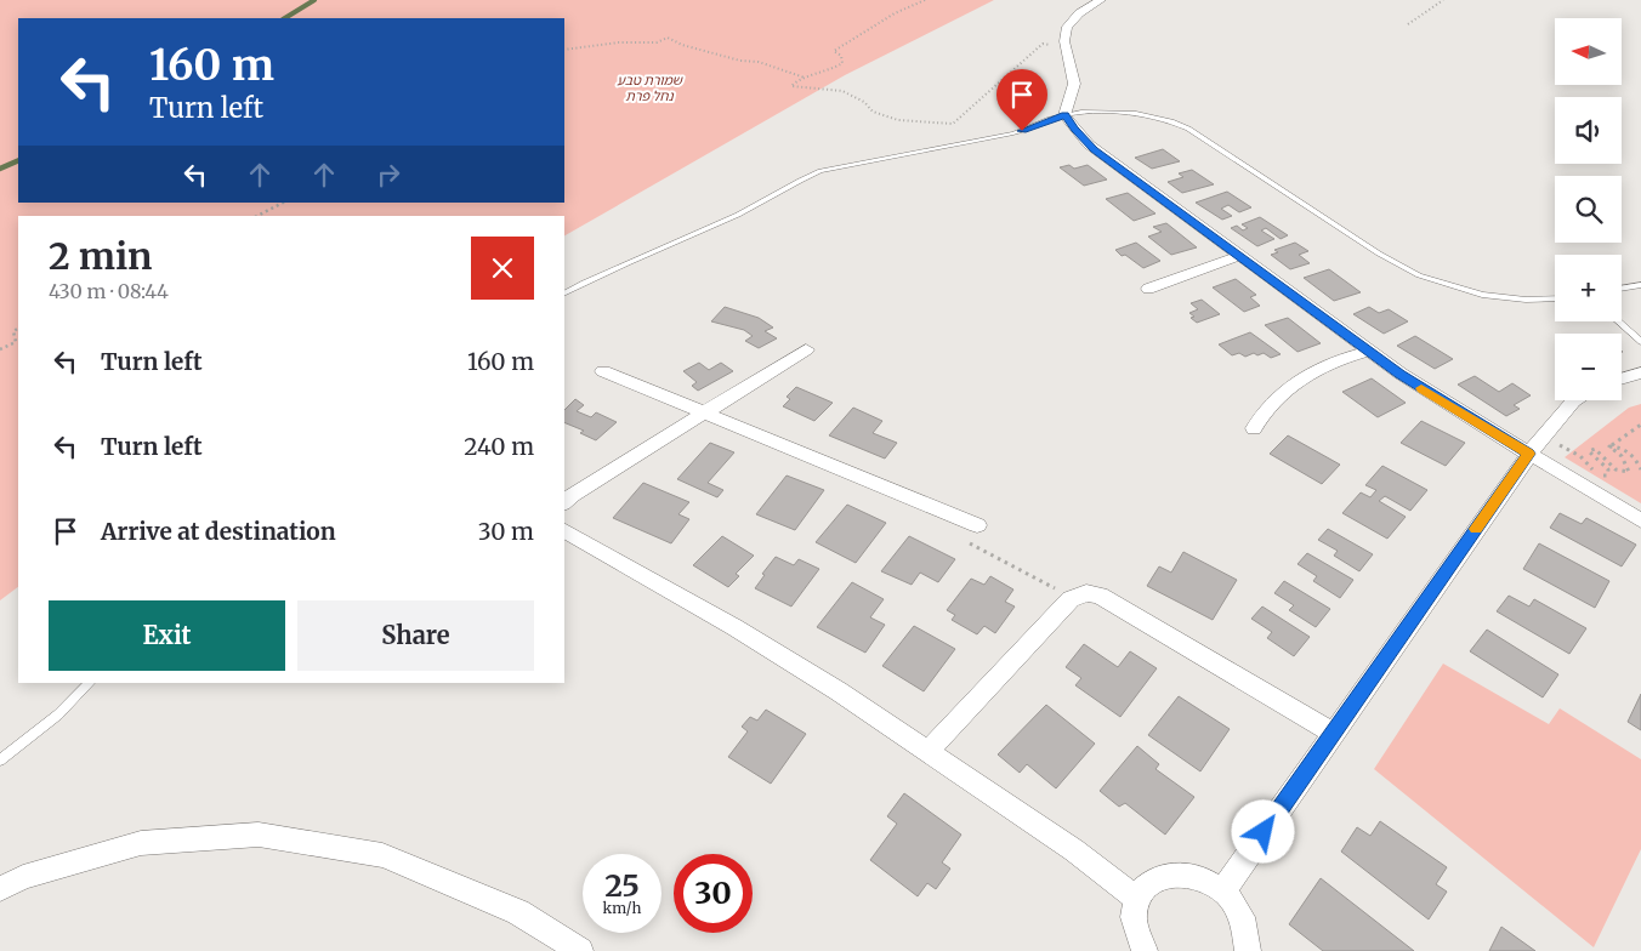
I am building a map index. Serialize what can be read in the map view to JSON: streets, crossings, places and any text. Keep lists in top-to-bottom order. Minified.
{"parks":["שמורת טבע נחל פרת"],"north":"left","page":{"map_buttons":["+","−"],"turn":["160 m","Turn left"],"heading":["2 min","430 m · 08:44"],"list":[{"name":"Turn left","value":"160 m"},{"name":"Turn left","value":"240 m"},{"name":"Arrive at destination","value":"30 m"}],"buttons":["Exit","Share"],"speed":"25 km/h","limit":"30"}}
